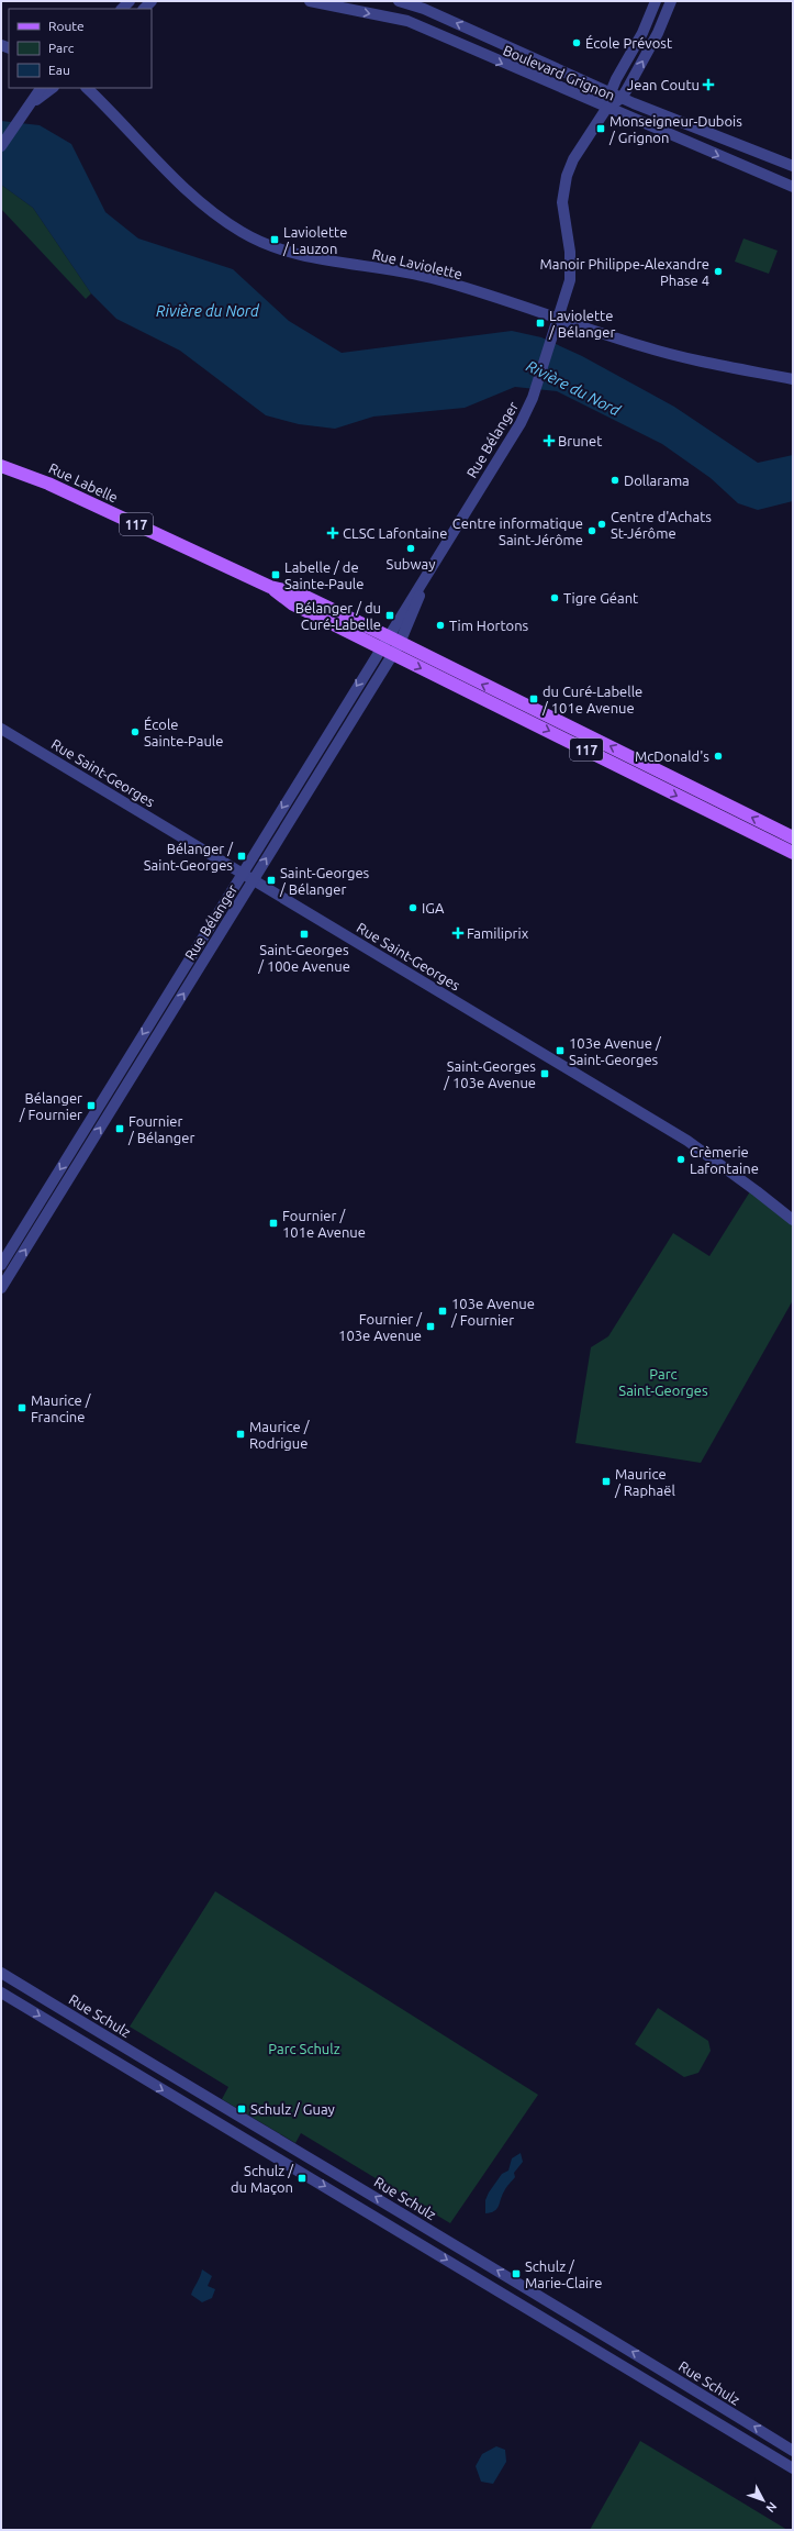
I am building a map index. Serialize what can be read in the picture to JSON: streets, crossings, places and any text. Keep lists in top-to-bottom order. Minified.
{"streets":{"main road":["Rue Labelle","117"],"street":["Boulevard Grignon","Rue Laviolette","Rue Bélanger","Rue Saint-Georges","Rue Schulz"]},"crossings":[["Boulevard Grignon","Rue Bélanger"],["Rue Laviolette","Rue Bélanger"],["Rue Bélanger","Rue Labelle"],["Rue Bélanger","117"],["Rue Bélanger","Rue Saint-Georges"],["Rue Labelle","117"]],"water":["Rivière du Nord"],"parks":["Parc Saint-Georges","Parc Schulz"],"places":{"other":["École Prévost","Manoir Philippe-Alexandre Phase 4","Dollarama","Centre d'Achats St-Jérôme","Centre informatique Saint-Jérôme","Subway","Tigre Géant","Tim Hortons","École Sainte-Paule","McDonald's","IGA","Crèmerie Lafontaine"],"health":["Jean Coutu","Brunet","CLSC Lafontaine","Familiprix"],"transit":["Monseigneur-Dubois / Grignon","Laviolette / Lauzon","Laviolette / Bélanger","Labelle / de Sainte-Paule","Bélanger / du Curé-Labelle","du Curé-Labelle / 101e Avenue","Bélanger / Saint-Georges","Saint-Georges / Bélanger","Saint-Georges / 100e Avenue","103e Avenue / Saint-Georges","Saint-Georges / 103e Avenue","Bélanger / Fournier","Fournier / Bélanger","Fournier / 101e Avenue","103e Avenue / Fournier","Fournier / 103e Avenue","Maurice / Francine","Maurice / Rodrigue","Maurice / Raphaël","Schulz / Guay","Schulz / du Maçon","Schulz / Marie-Claire"]},"legend":["Route","Parc","Eau"],"north":"bottom right"}
